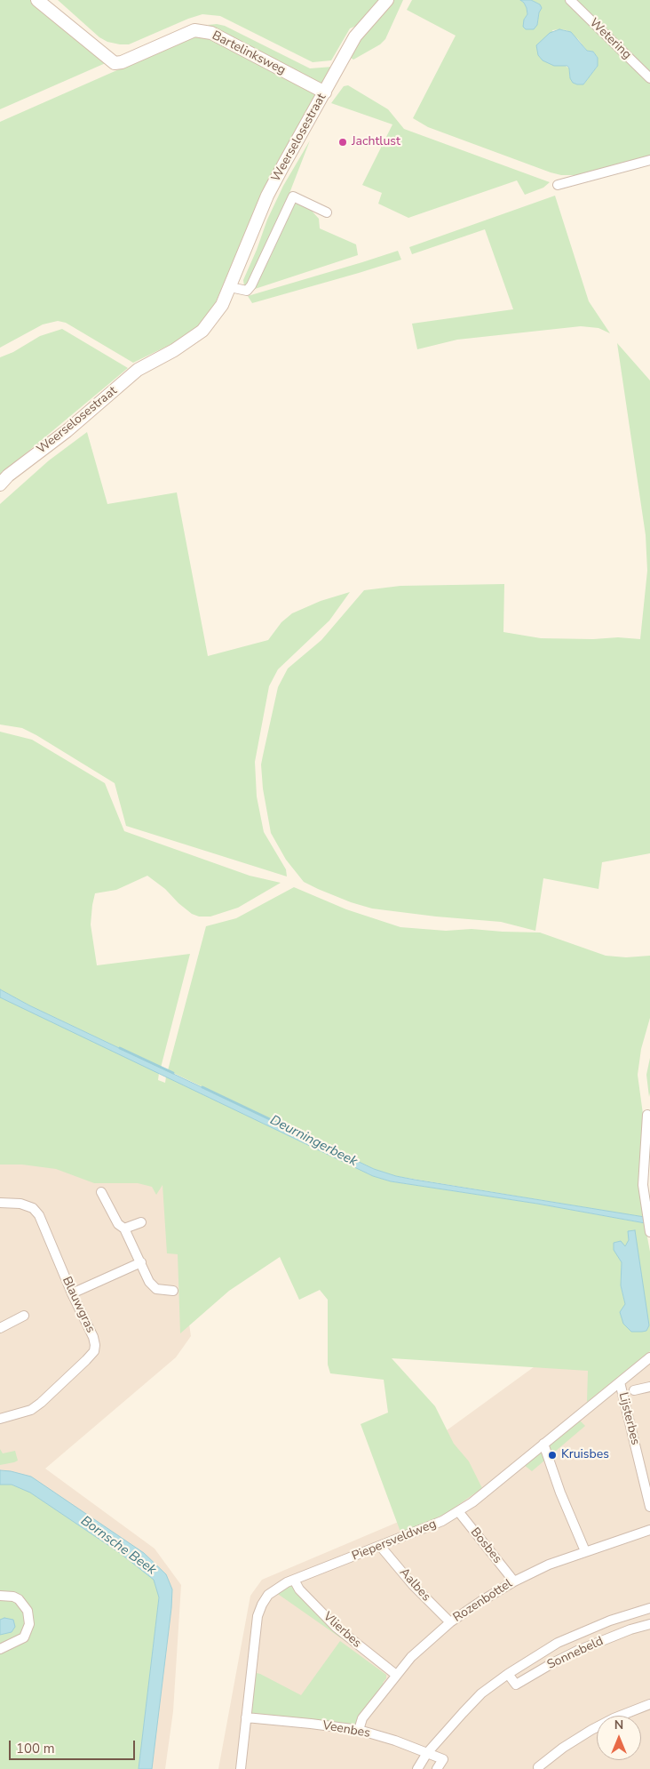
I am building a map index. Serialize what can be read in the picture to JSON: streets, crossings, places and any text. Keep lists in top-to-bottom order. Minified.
{"streets":{"street":["Wetering","Bartelinksweg","Weerselosestraat","Blauwgras","Lijsterbes","Piepersveldweg","Bosbes","Aalbes","Rozenbottel","Vlierbes","Sonnebeld","Veenbes"]},"crossings":[["Bartelinksweg","Weerselosestraat"],["Lijsterbes","Piepersveldweg"],["Piepersveldweg","Bosbes"],["Piepersveldweg","Aalbes"],["Piepersveldweg","Vlierbes"],["Piepersveldweg","Veenbes"],["Bosbes","Rozenbottel"],["Aalbes","Rozenbottel"],["Rozenbottel","Vlierbes"],["Rozenbottel","Veenbes"],["Sonnebeld","Veenbes"]],"water":["Deurningerbeek","Bornsche Beek"],"places":["Jachtlust","Kruisbes"],"scale_bar":"100 m","north":"top"}
